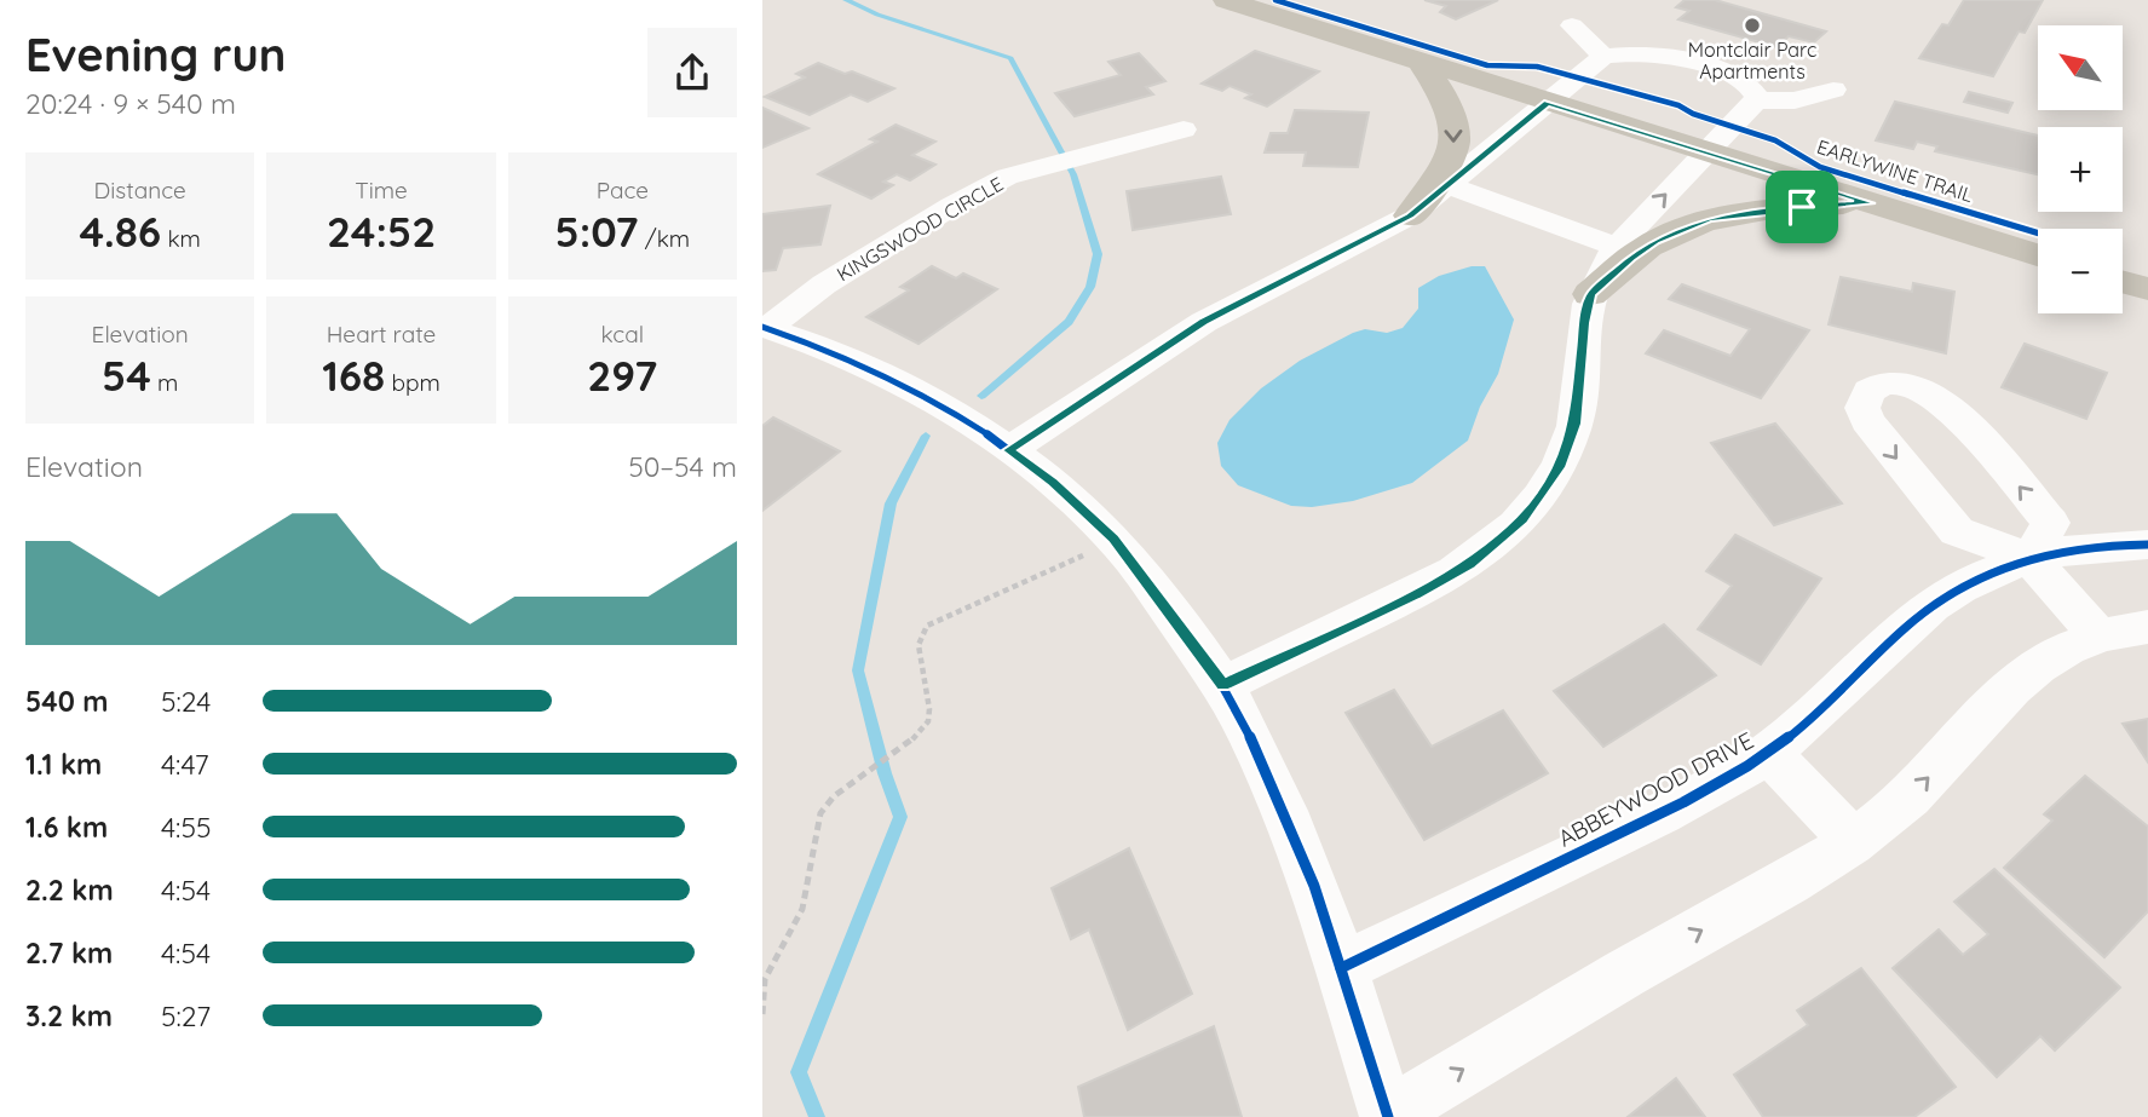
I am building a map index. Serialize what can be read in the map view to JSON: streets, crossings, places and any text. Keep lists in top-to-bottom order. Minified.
{"streets":{"street":["KINGSWOOD CIRCLE","ABBEYWOOD DRIVE"],"cycle path":["EARLYWINE TRAIL"]},"places":["Montclair Parc Apartments"],"north":"top left","page":{"heading":["Evening run","20:24 · 9 × 540 m"],"map_buttons":["+","−"],"stats":[["Distance","4.86 km"],["Time","24:52"],["Pace","5:07 /km"],["Elevation","54 m"],["Heart rate","168 bpm"],["kcal","297"]],"chart":["Elevation","50–54 m"],"list":[{"name":"540 m","note":"5:24"},{"name":"1.1 km","note":"4:47"},{"name":"1.6 km","note":"4:55"},{"name":"2.2 km","note":"4:54"},{"name":"2.7 km","note":"4:54"},{"name":"3.2 km","note":"5:27"}]}}
